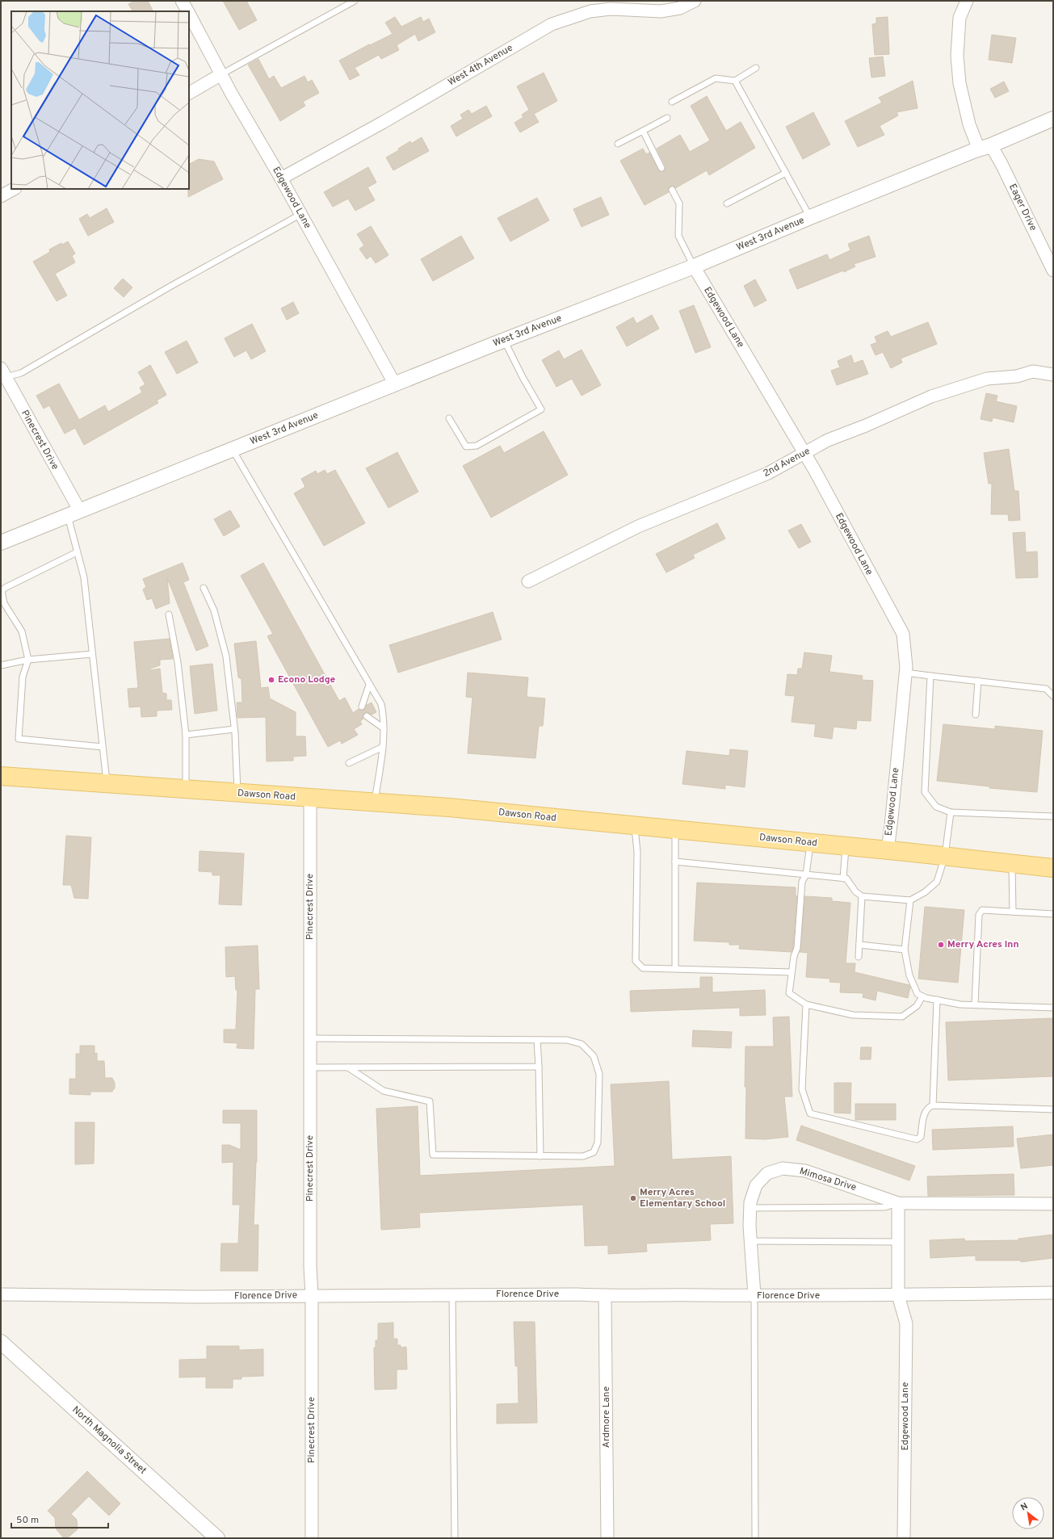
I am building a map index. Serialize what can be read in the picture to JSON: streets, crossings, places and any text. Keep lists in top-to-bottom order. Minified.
{"streets":{"main road":["Dawson Road"],"street":["West 4th Avenue","Edgewood Lane","Eager Drive","West 3rd Avenue","Pinecrest Drive","2nd Avenue","Mimosa Drive","Florence Drive","Ardmore Lane","North Magnolia Street"]},"crossings":[["West 4th Avenue","Edgewood Lane"],["Edgewood Lane","West 3rd Avenue"],["Edgewood Lane","2nd Avenue"],["Edgewood Lane","Dawson Road"],["Edgewood Lane","Florence Drive"],["Eager Drive","West 3rd Avenue"],["West 3rd Avenue","Pinecrest Drive"],["Pinecrest Drive","Dawson Road"],["Pinecrest Drive","Florence Drive"],["Mimosa Drive","Florence Drive"],["Florence Drive","Ardmore Lane"]],"places":["Econo Lodge","Merry Acres Inn","Merry Acres Elementary School"],"scale_bar":"50 m","north":"top left"}
